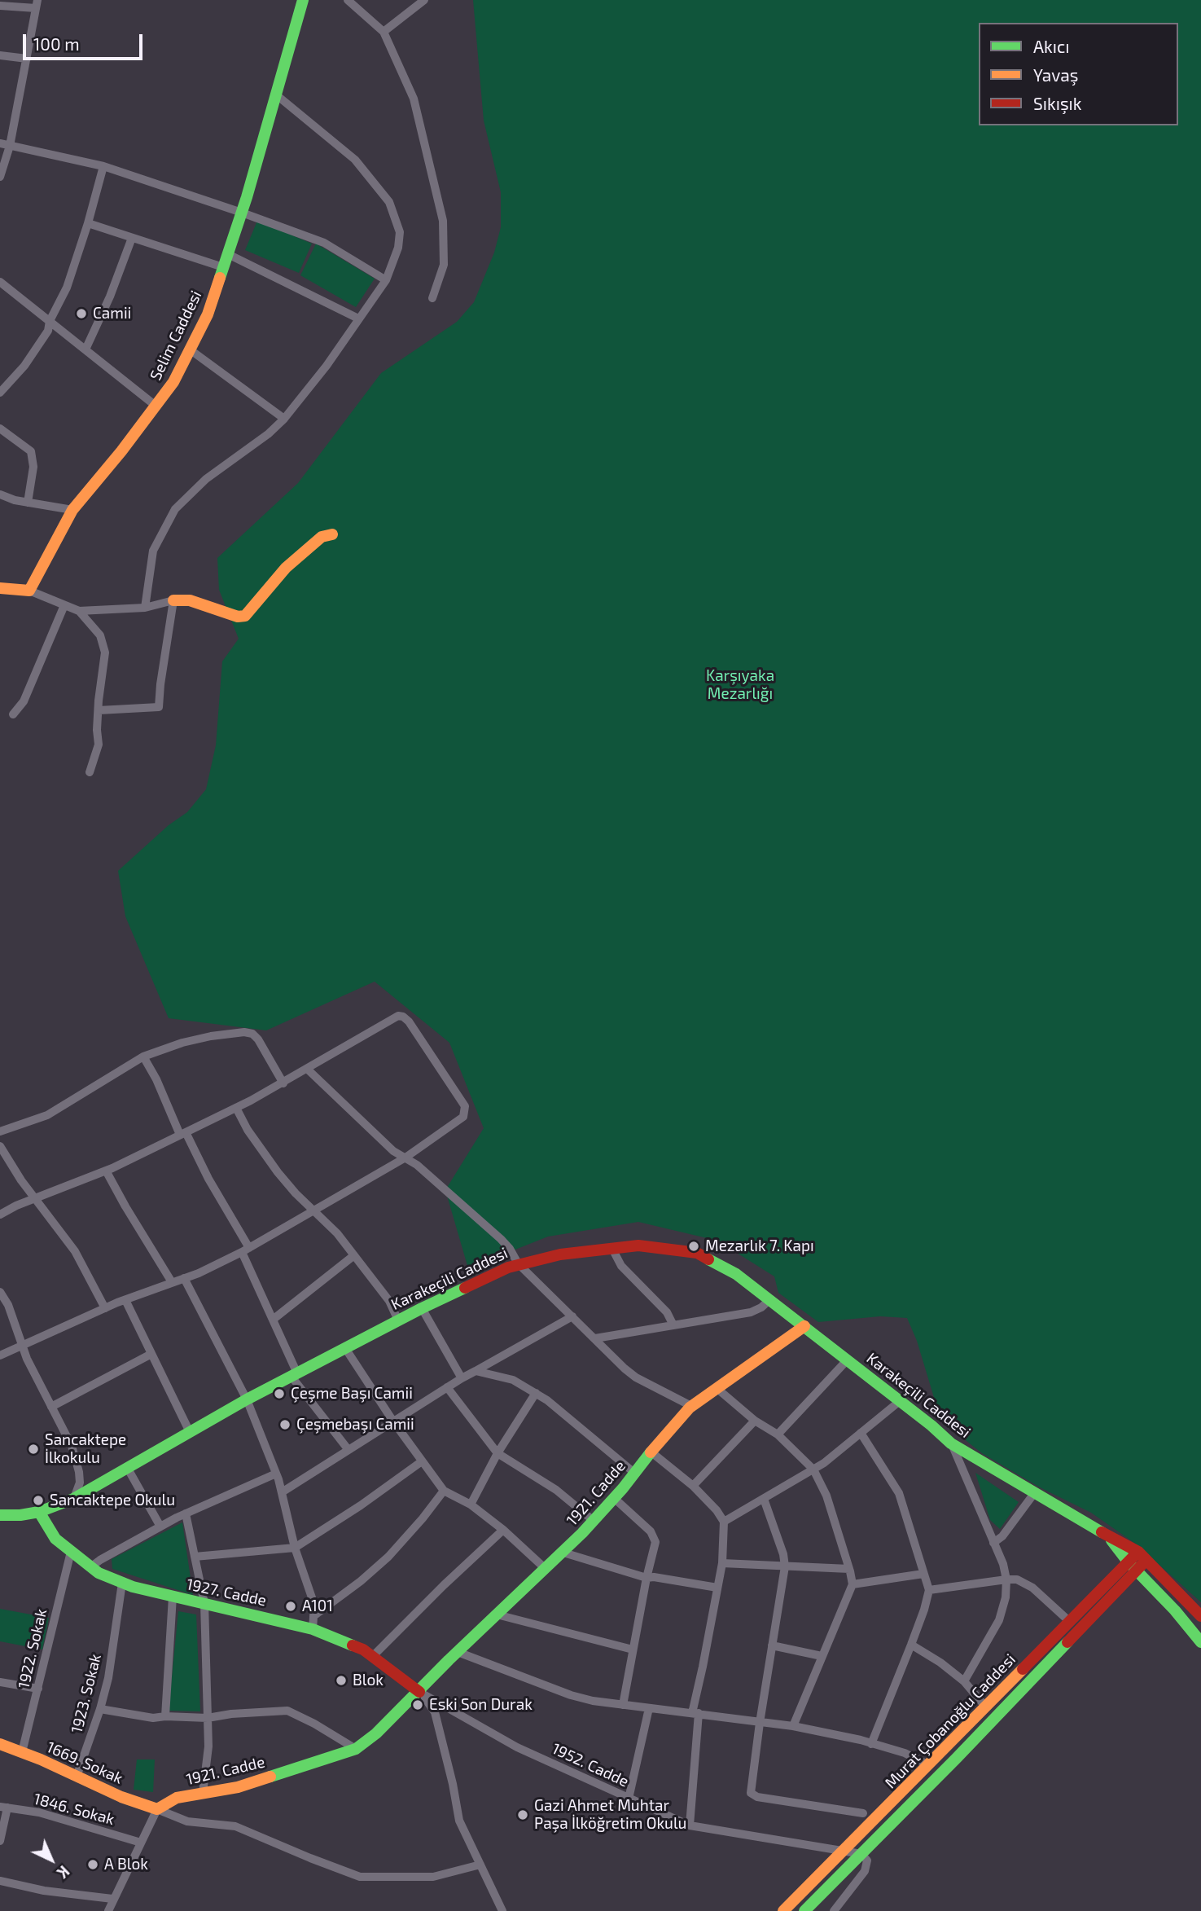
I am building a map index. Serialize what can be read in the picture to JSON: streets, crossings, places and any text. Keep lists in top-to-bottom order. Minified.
{"streets":{"main road":["Selim Caddesi","Karakeçili Caddesi","1921. Cadde","1927. Cadde","Murat Çobanoğlu Caddesi","1669. Sokak"],"street":["1922. Sokak","1923. Sokak","1952. Cadde","1846. Sokak"]},"crossings":[["Karakeçili Caddesi","1921. Cadde"],["Karakeçili Caddesi","1927. Cadde"],["Karakeçili Caddesi","Murat Çobanoğlu Caddesi"],["1921. Cadde","1927. Cadde"],["1921. Cadde","1669. Sokak"],["1921. Cadde","1952. Cadde"],["1927. Cadde","1922. Sokak"],["1927. Cadde","1923. Sokak"],["1927. Cadde","1952. Cadde"],["1922. Sokak","1669. Sokak"],["1923. Sokak","1669. Sokak"],["Murat Çobanoğlu Caddesi","1952. Cadde"]],"parks":["Karşıyaka Mezarlığı"],"places":["Camii","Mezarlık 7. Kapı","Çeşme Başı Camii","Çeşmebaşı Camii","Sancaktepe İlkokulu","Sancaktepe Okulu","A101","Blok","Eski Son Durak","Gazi Ahmet Muhtar Paşa İlköğretim Okulu","A Blok"],"legend":["Akıcı","Yavaş","Sıkışık"],"scale_bar":"100 m","north":"bottom right"}
